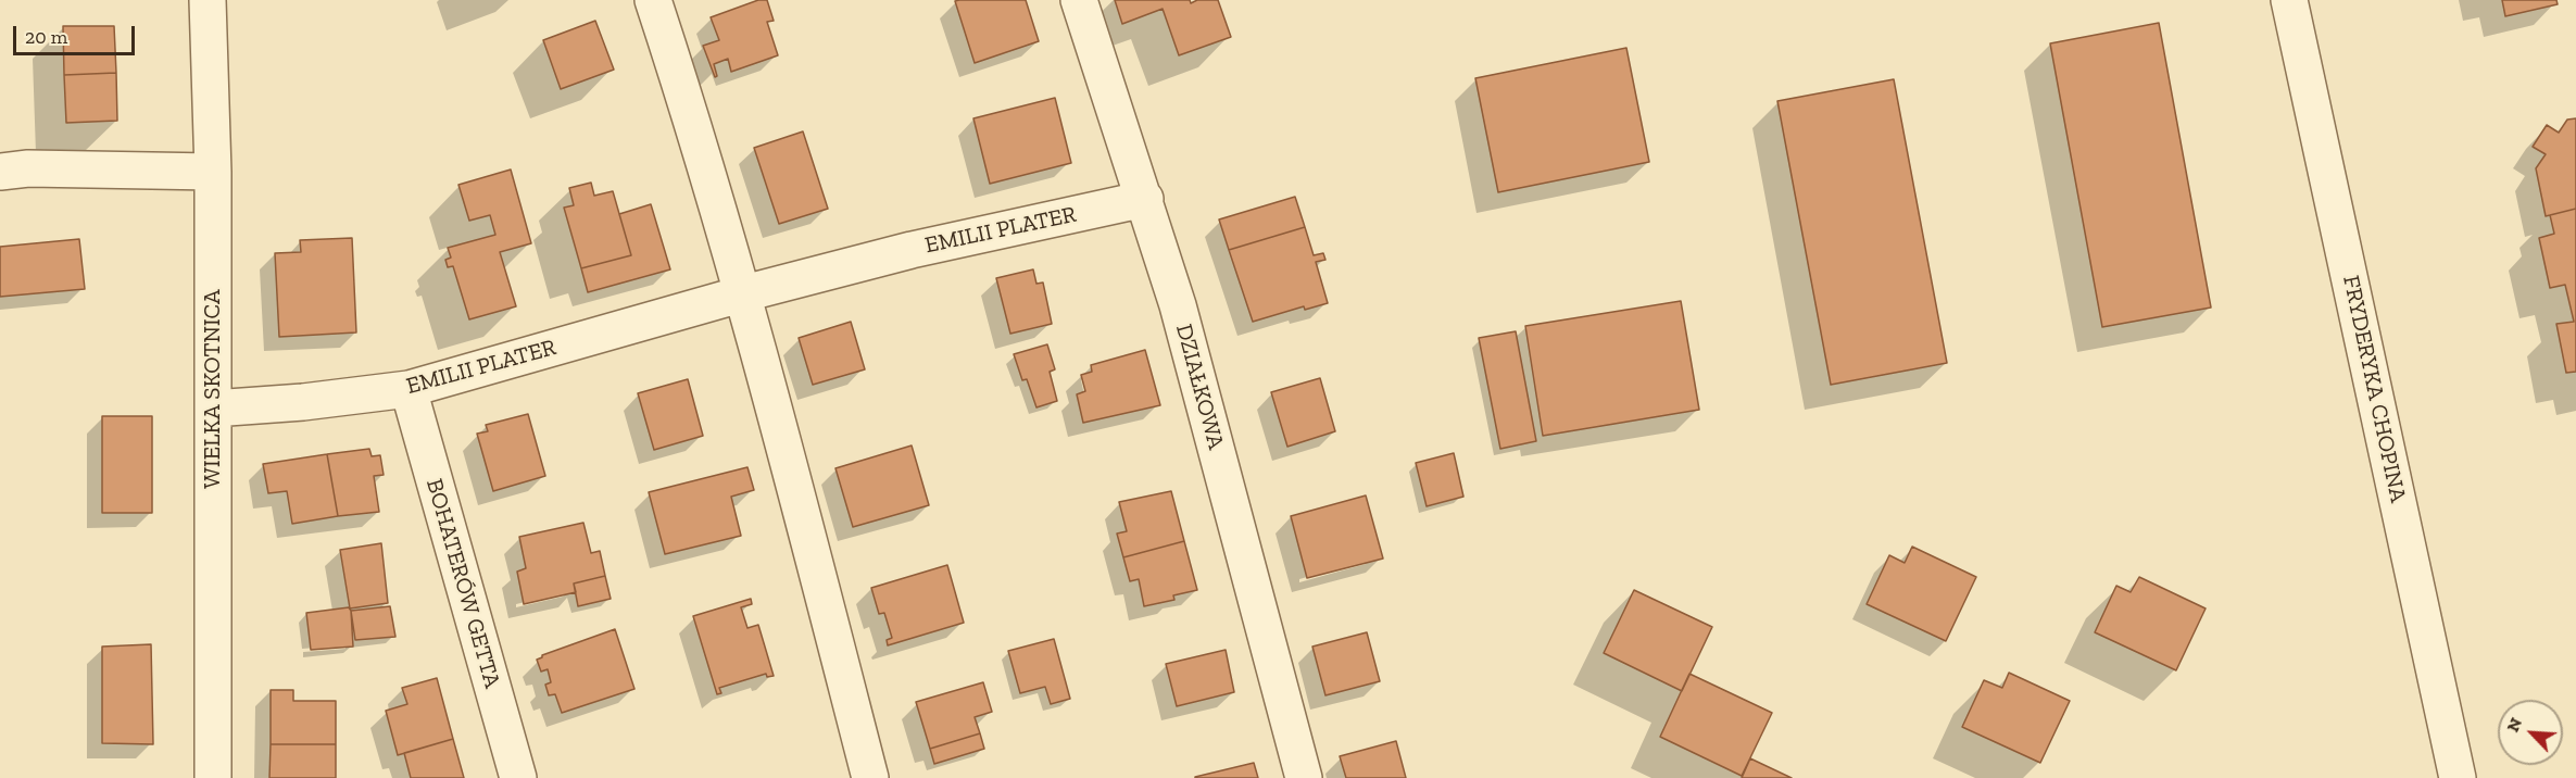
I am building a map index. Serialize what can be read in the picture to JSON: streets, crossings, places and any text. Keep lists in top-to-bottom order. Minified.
{"streets":{"street":["EMILII PLATER","DZIAŁKOWA","WIELKA SKOTNICA","FRYDERYKA CHOPINA","BOHATERÓW GETTA"]},"crossings":[["EMILII PLATER","DZIAŁKOWA"],["EMILII PLATER","WIELKA SKOTNICA"],["EMILII PLATER","BOHATERÓW GETTA"]],"scale_bar":"20 m","north":"top left"}
